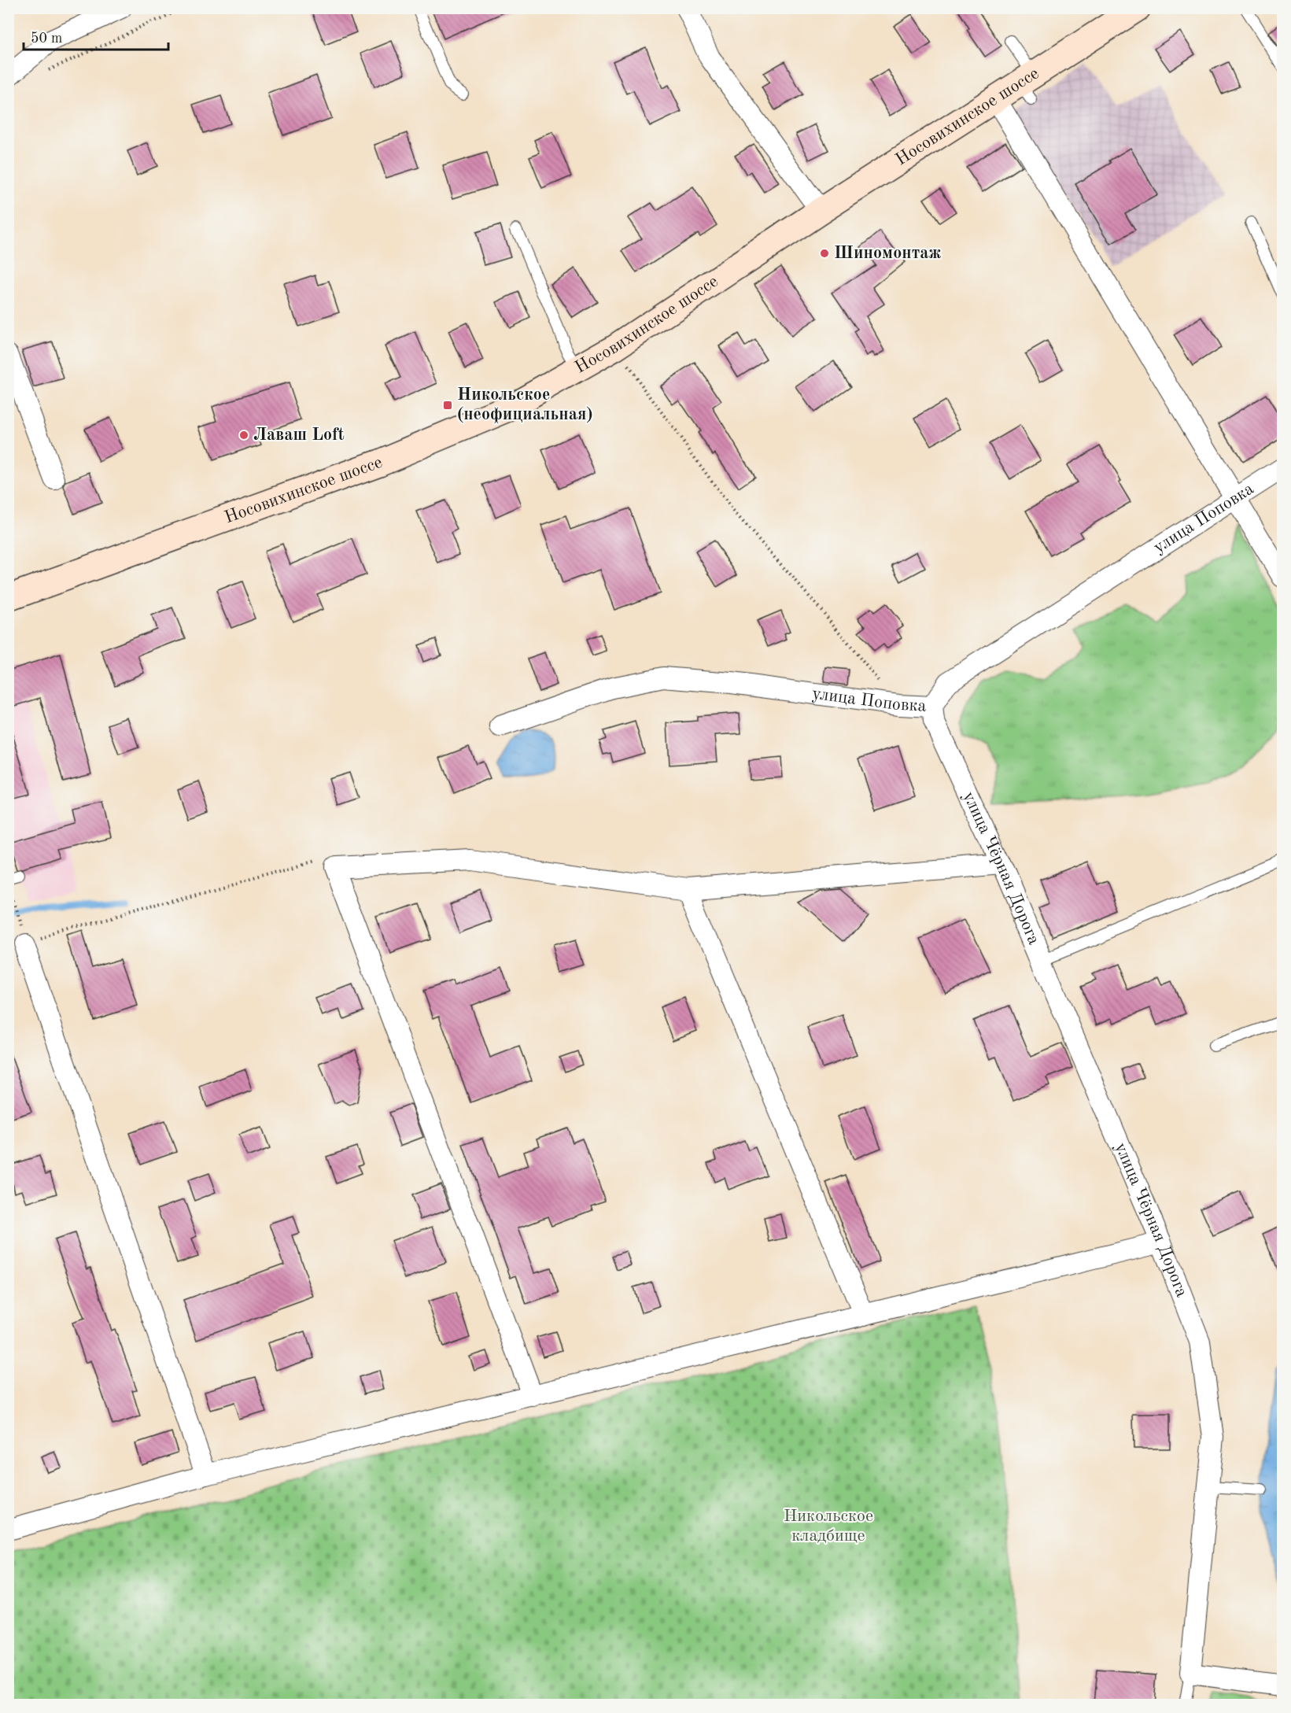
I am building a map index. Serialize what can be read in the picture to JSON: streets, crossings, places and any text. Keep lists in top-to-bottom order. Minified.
{"streets":{"main road":["Носовихинское шоссе"],"street":["улица Поповка","улица Чёрная Дорога"]},"crossings":[["улица Поповка","улица Чёрная Дорога"]],"parks":["Никольское кладбище"],"places":{"other":["Шиномонтаж","Лаваш Loft"],"transit":["Никольское (неофициальная)"]},"scale_bar":"50 m"}
